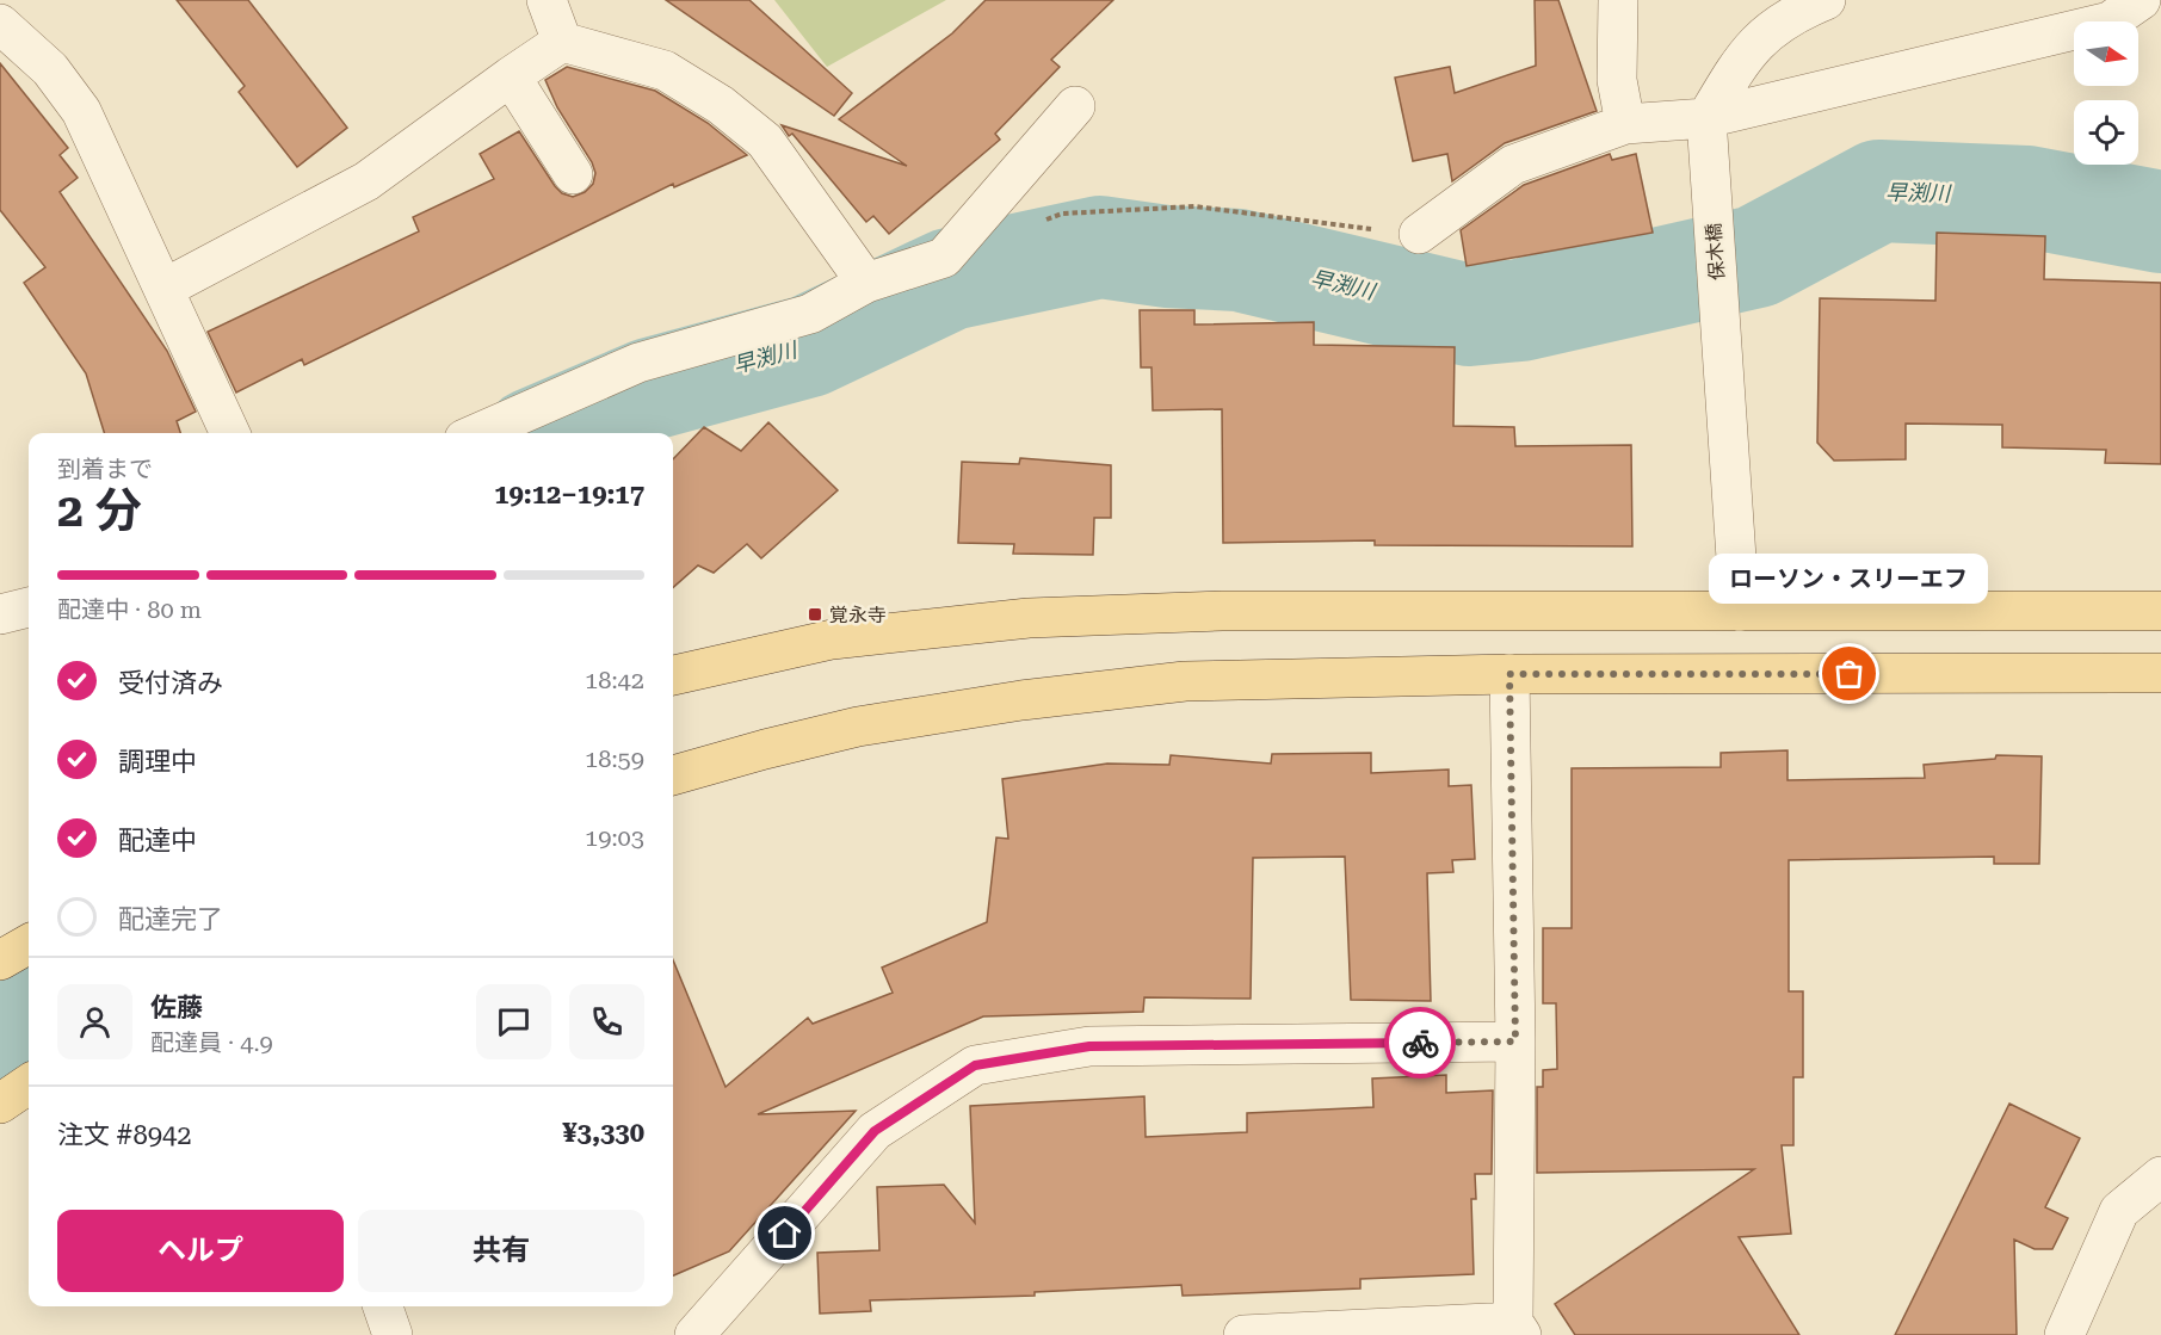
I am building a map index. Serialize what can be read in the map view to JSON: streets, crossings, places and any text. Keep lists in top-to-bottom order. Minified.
{"streets":{"street":["保木橋"]},"water":["早渕川"],"places":{"transit":["覚永寺"],"other":["ローソン・スリーエフ"]},"north":"right","page":{"heading":["2 分","到着まで","19:12–19:17"],"panel":["佐藤","配達員 · 4.9","注文 #8942","¥3,330"],"bubble":"ローソン・スリーエフ","bar":"配達中 · 80 m","list":[["受付済み","18:42"],["調理中","18:59"],["配達中","19:03"],"配達完了"],"buttons":["ヘルプ","共有"]}}
